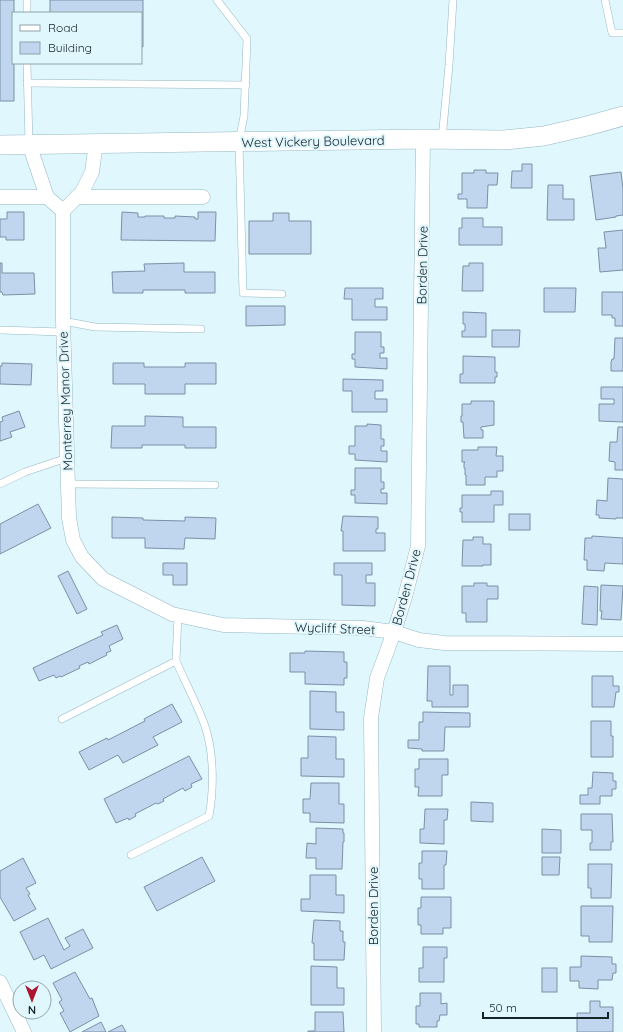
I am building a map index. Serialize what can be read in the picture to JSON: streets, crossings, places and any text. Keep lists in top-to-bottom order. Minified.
{"streets":{"main road":["West Vickery Boulevard"],"street":["Borden Drive","Monterrey Manor Drive","Wycliff Street"]},"crossings":[["West Vickery Boulevard","Borden Drive"],["Borden Drive","Wycliff Street"],["Monterrey Manor Drive","Wycliff Street"]],"legend":["Road","Building"],"scale_bar":"50 m","north":"bottom"}
